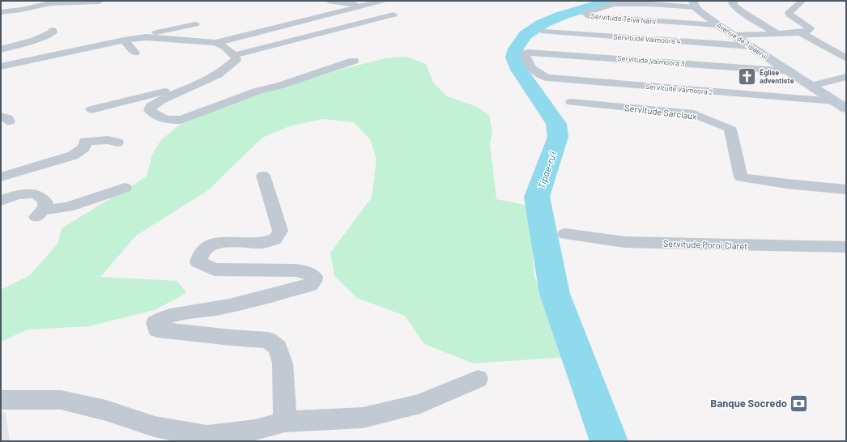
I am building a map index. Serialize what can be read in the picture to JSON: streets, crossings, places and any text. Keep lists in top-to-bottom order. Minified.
{"streets":{"main road":["Avenue de Tipaerui"],"street":["Servitude Teiva Narii","Servitude Vaimoora 4","Servitude Vaimoora 3","Servitude Vaimoora 2","Servitude Sarciaux","Servitude Poroi Claret"]},"crossings":[["Servitude Teiva Narii","Avenue de Tipaerui"],["Servitude Vaimoora 4","Avenue de Tipaerui"],["Avenue de Tipaerui","Servitude Vaimoora 3"],["Avenue de Tipaerui","Servitude Vaimoora 2"],["Servitude Vaimoora 3","Servitude Vaimoora 2"]],"water":["Tipae-ru’i"],"places":{"church":["Église adventiste"],"bank":["Banque Socredo"]}}
